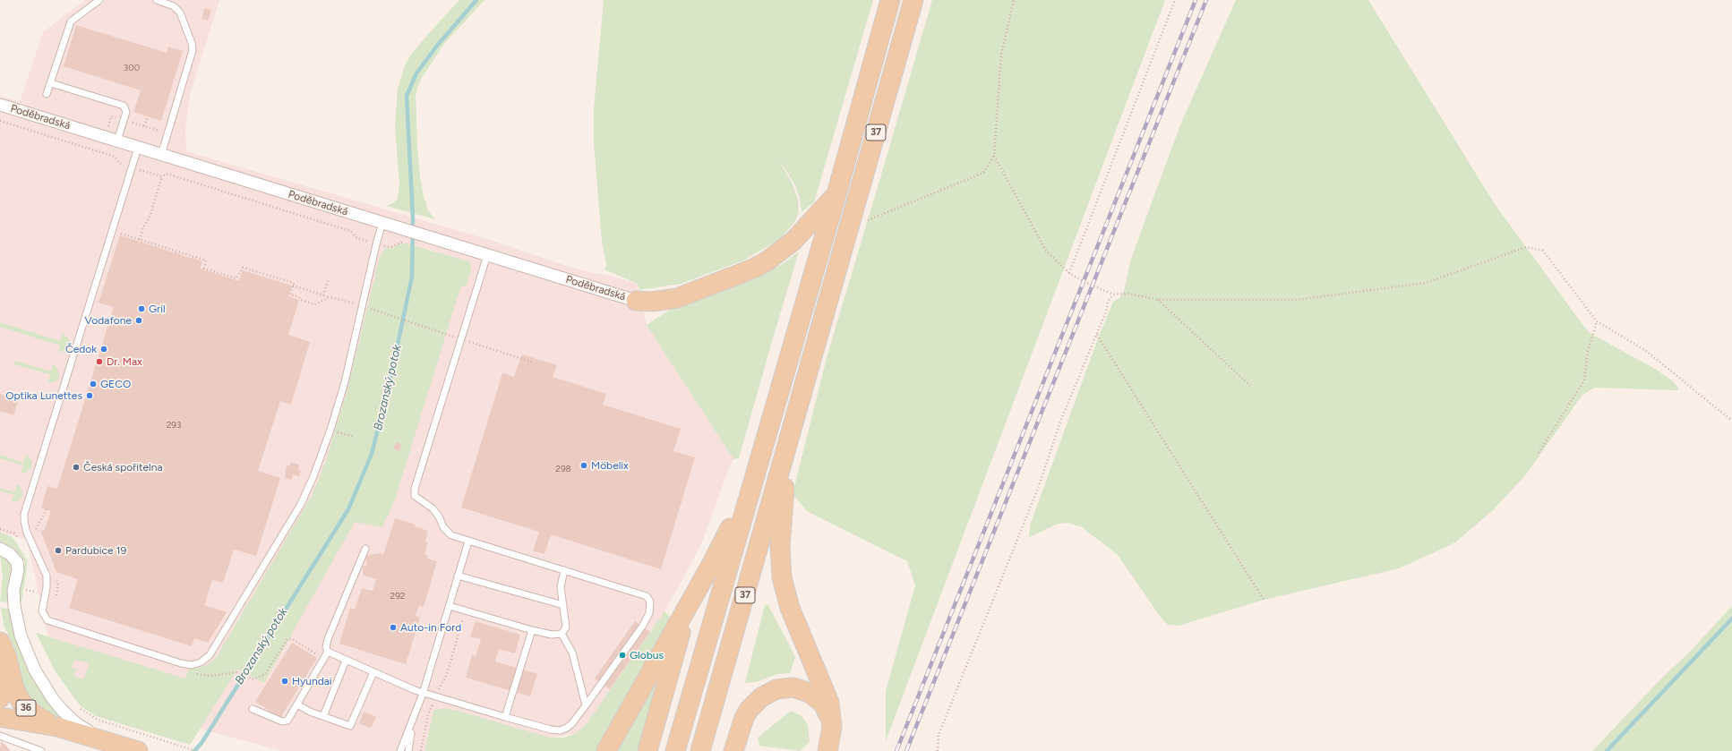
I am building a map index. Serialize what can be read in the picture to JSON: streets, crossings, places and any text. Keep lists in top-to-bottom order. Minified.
{"streets":{"main road":["37","36"],"street":["Poděbradská"]},"water":["Brozanský potok"],"places":["Gril","Vodafone","Čedok","Dr. Max","GECO","Optika Lunettes","Möbelix","Česká spořitelna","Pardubice 19","Auto-in Ford","Globus","Hyundai"],"house_numbers":["300","293","298","292"]}
